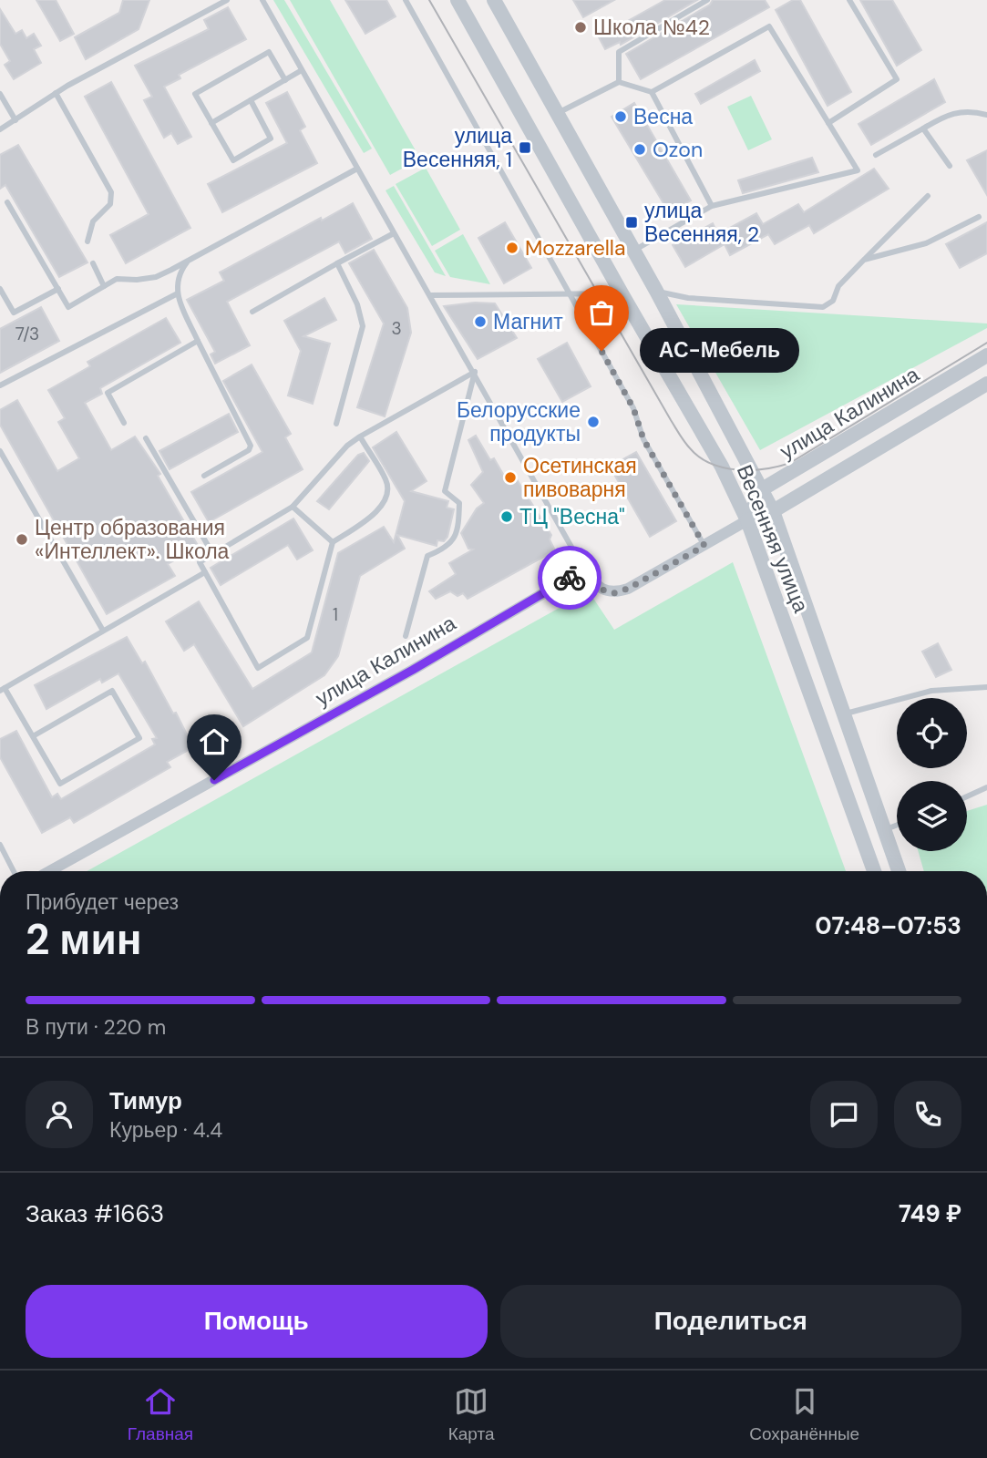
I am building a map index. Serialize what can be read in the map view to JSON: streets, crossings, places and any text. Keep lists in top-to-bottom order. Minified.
{"streets":{"street":["улица Калинина","Весенняя улица"]},"crossings":[["улица Калинина","Весенняя улица"]],"places":{"other":["Школа №42","Весна","Ozon","Mozzarella","Магнит","АС-Мебель","Белорусские продукты","Осетинская пивоварня","ТЦ \"Весна\"","Центр образования «Интеллект». Школа"],"transit":["улица Весенняя, 1","улица Весенняя, 2"]},"house_numbers":["3","7/3","1"],"page":{"bubble":"АС-Мебель","heading":["2 мин","Прибудет через","07:48–07:53"],"panel":["Тимур","Курьер · 4.4","Заказ #1663","749 ₽"],"bar":"В пути · 220 m","buttons":["Помощь","Поделиться"],"tabs":["Главная","Карта","Сохранённые"]}}
